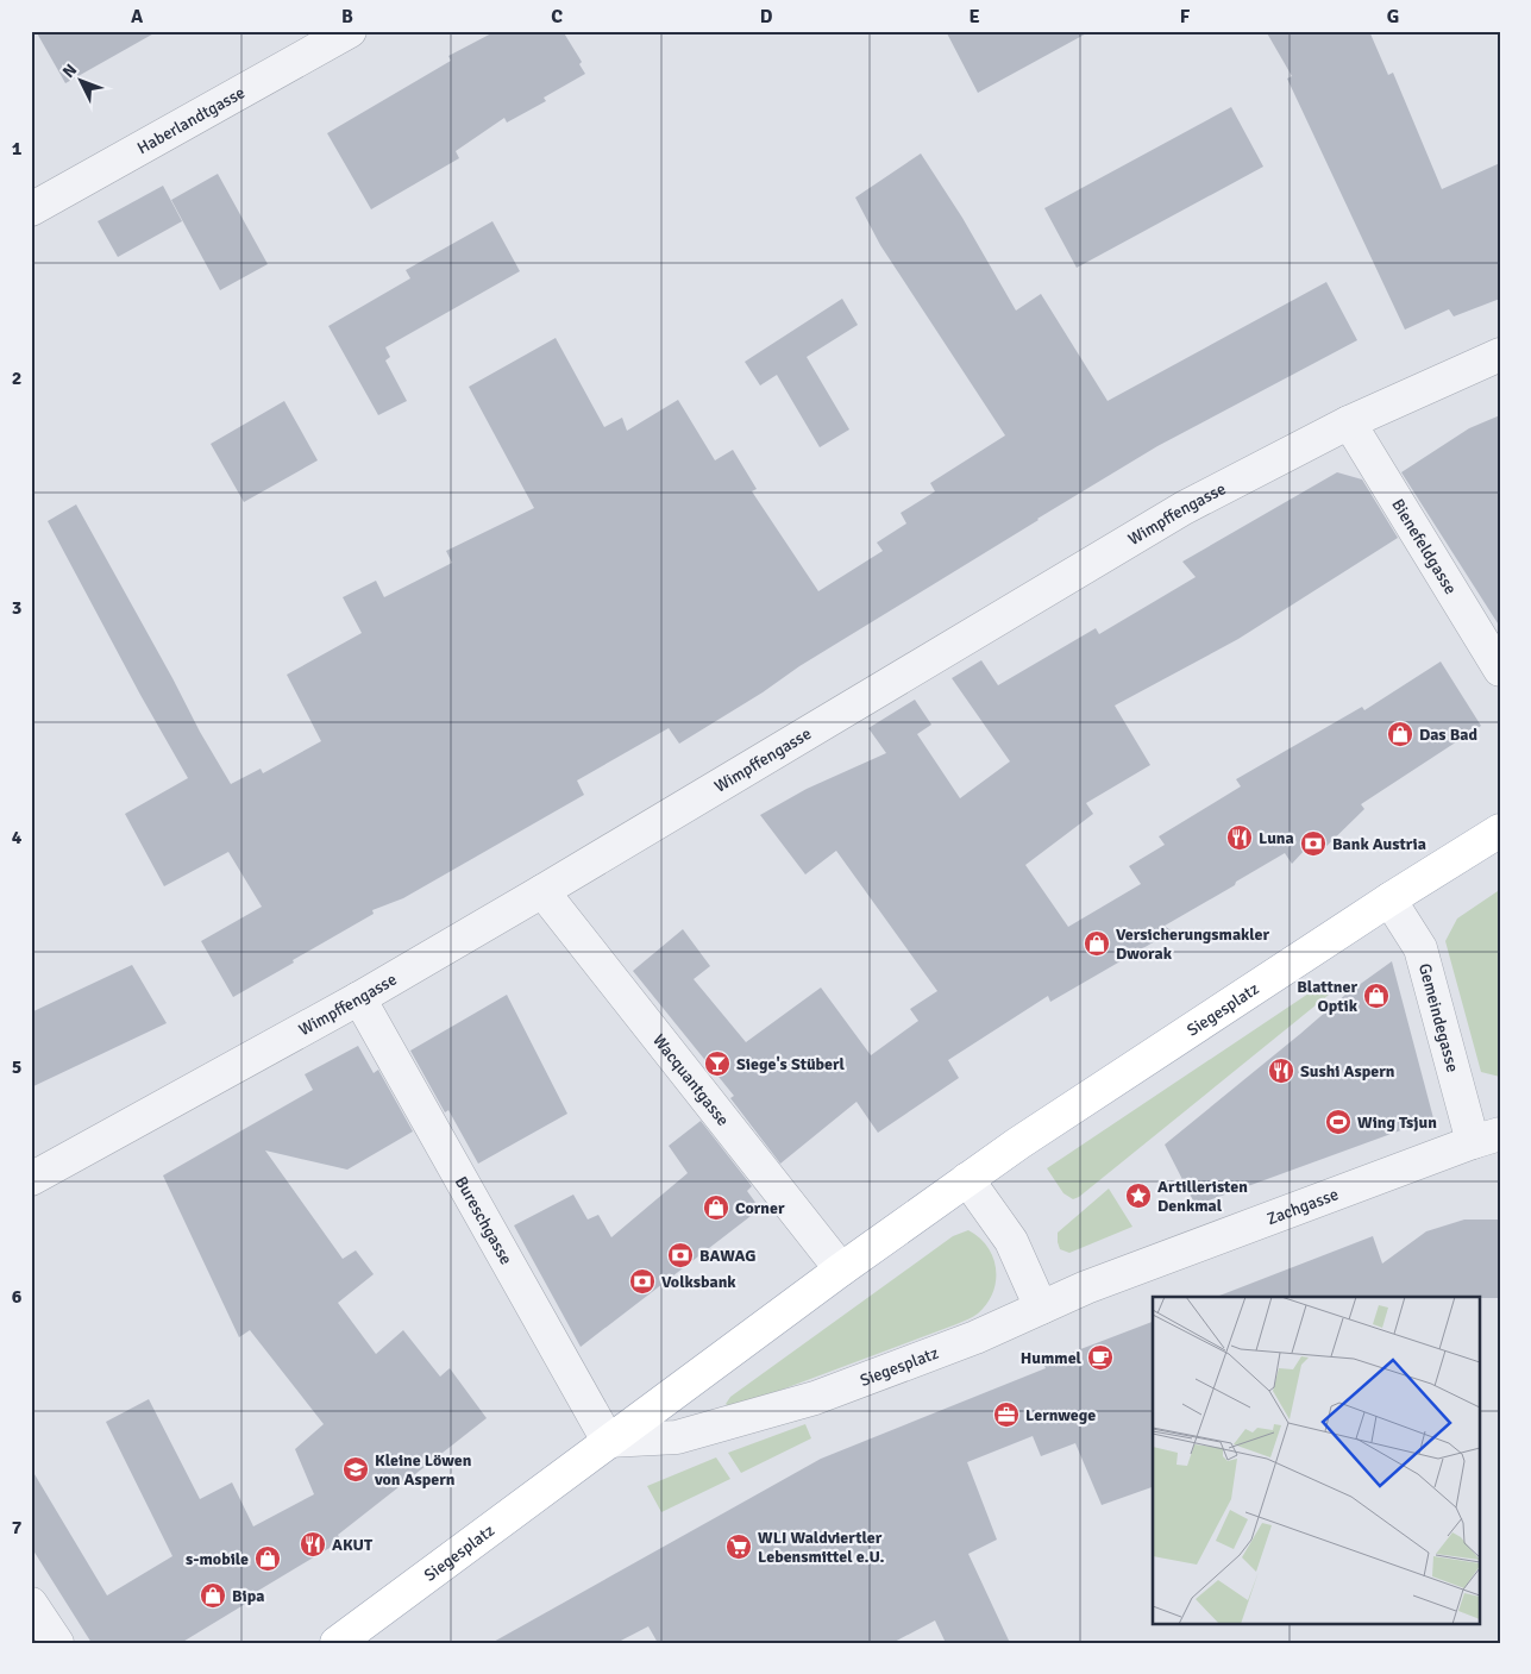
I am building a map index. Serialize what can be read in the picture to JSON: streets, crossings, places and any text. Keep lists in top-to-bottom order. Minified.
{"streets":{"main road":["Siegesplatz"],"street":["Haberlandtgasse","Wimpffengasse","Bienefeldgasse","Gemeindegasse","Wacquantgasse","Zachgasse","Bureschgasse"]},"crossings":[["Wimpffengasse","Bienefeldgasse"],["Wimpffengasse","Wacquantgasse"],["Wimpffengasse","Bureschgasse"],["Siegesplatz","Gemeindegasse"],["Siegesplatz","Wacquantgasse"],["Siegesplatz","Zachgasse"],["Siegesplatz","Bureschgasse"],["Gemeindegasse","Zachgasse"]],"places":{"shop":["Das Bad","Versicherungsmakler Dworak","Blattner Optik","Corner","s-mobile","Bipa"],"restaurant":["Luna","Sushi Aspern","AKUT"],"bank":["Bank Austria","BAWAG","Volksbank"],"bar":["Siege's Stüberl"],"sports":["Wing Tsjun"],"place":["Artilleristen Denkmal"],"cafe":["Hummel"],"office":["Lernwege"],"school or university":["Kleine Löwen von Aspern"],"supermarket":["WLI Waldviertler Lebensmittel e.U."]},"north":"top left","grid":{"columns":["A","B","C","D","E","F","G"],"rows":["1","2","3","4","5","6","7"]}}
